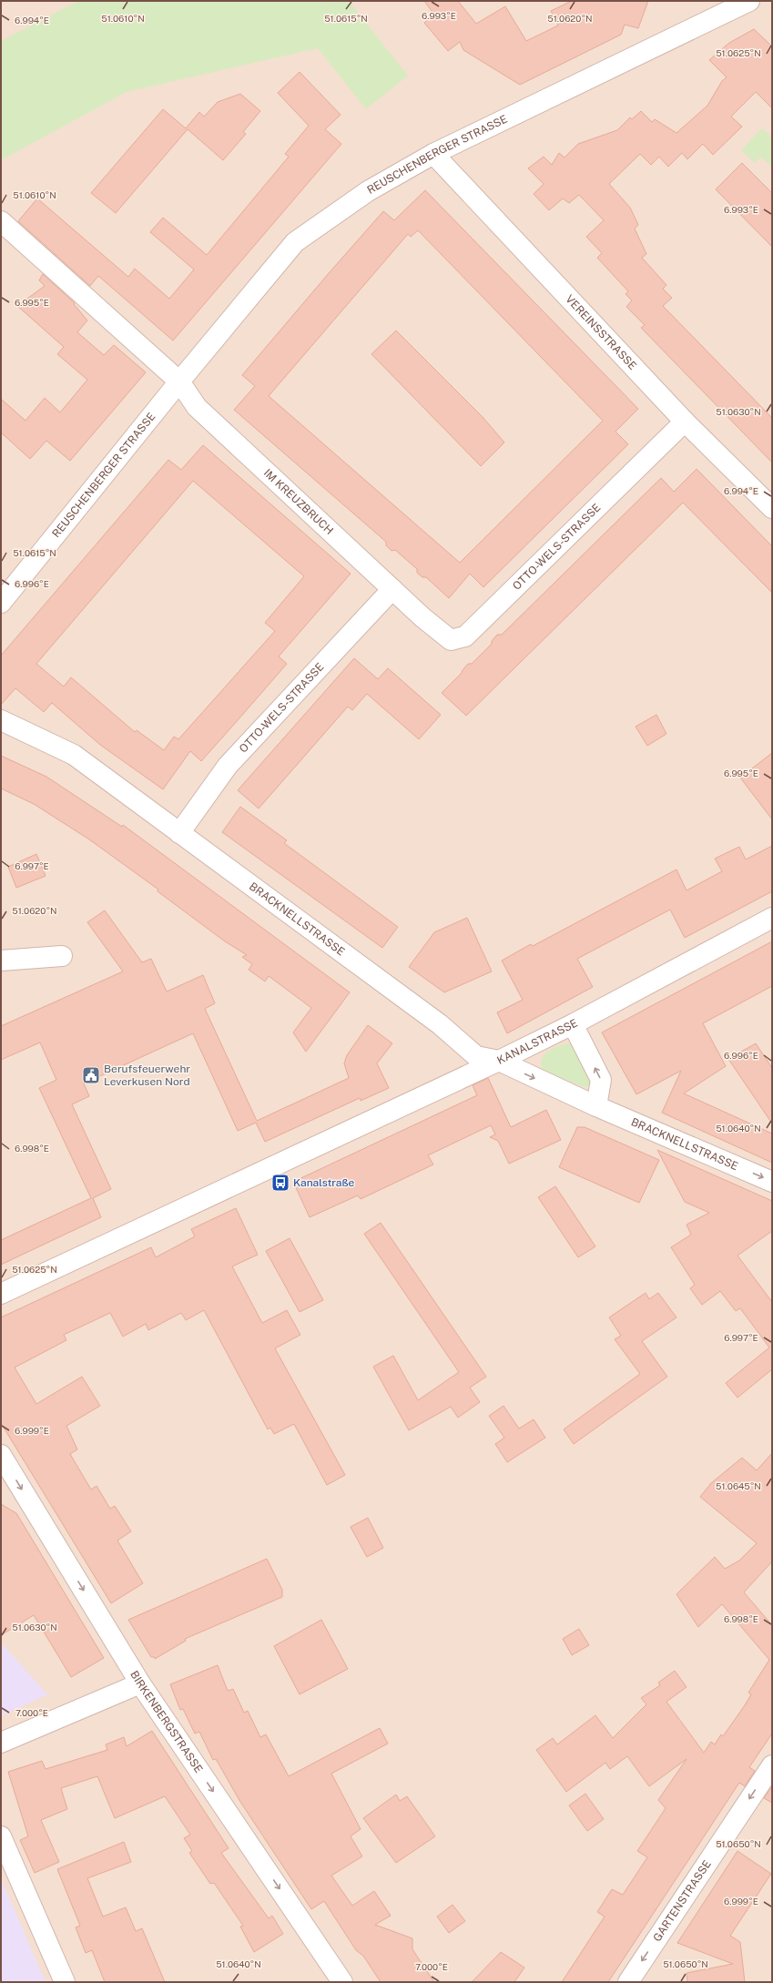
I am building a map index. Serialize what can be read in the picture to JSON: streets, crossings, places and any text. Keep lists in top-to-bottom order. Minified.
{"streets":{"street":["REUSCHENBERGER STRASSE","VEREINSSTRASSE","IM KREUZBRUCH","OTTO-WELS-STRASSE","BRACKNELLSTRASSE","KANALSTRASSE","BIRKENBERGSTRASSE","GARTENSTRASSE"]},"crossings":[["REUSCHENBERGER STRASSE","VEREINSSTRASSE"],["REUSCHENBERGER STRASSE","IM KREUZBRUCH"],["VEREINSSTRASSE","OTTO-WELS-STRASSE"],["IM KREUZBRUCH","OTTO-WELS-STRASSE"],["OTTO-WELS-STRASSE","BRACKNELLSTRASSE"],["BRACKNELLSTRASSE","KANALSTRASSE"]],"one_way":["BIRKENBERGSTRASSE","GARTENSTRASSE"],"places":{"public building":["Berufsfeuerwehr Leverkusen Nord"],"bus stop":["Kanalstraße"]},"coordinates":["6.993°E","51.0610°N","51.0615°N","51.0620°N","6.994°E","51.0625°N","6.995°E","51.0630°N","6.996°E","6.997°E","51.0640°N","6.998°E","6.999°E","51.0645°N","7.000°E","51.0650°N"]}
